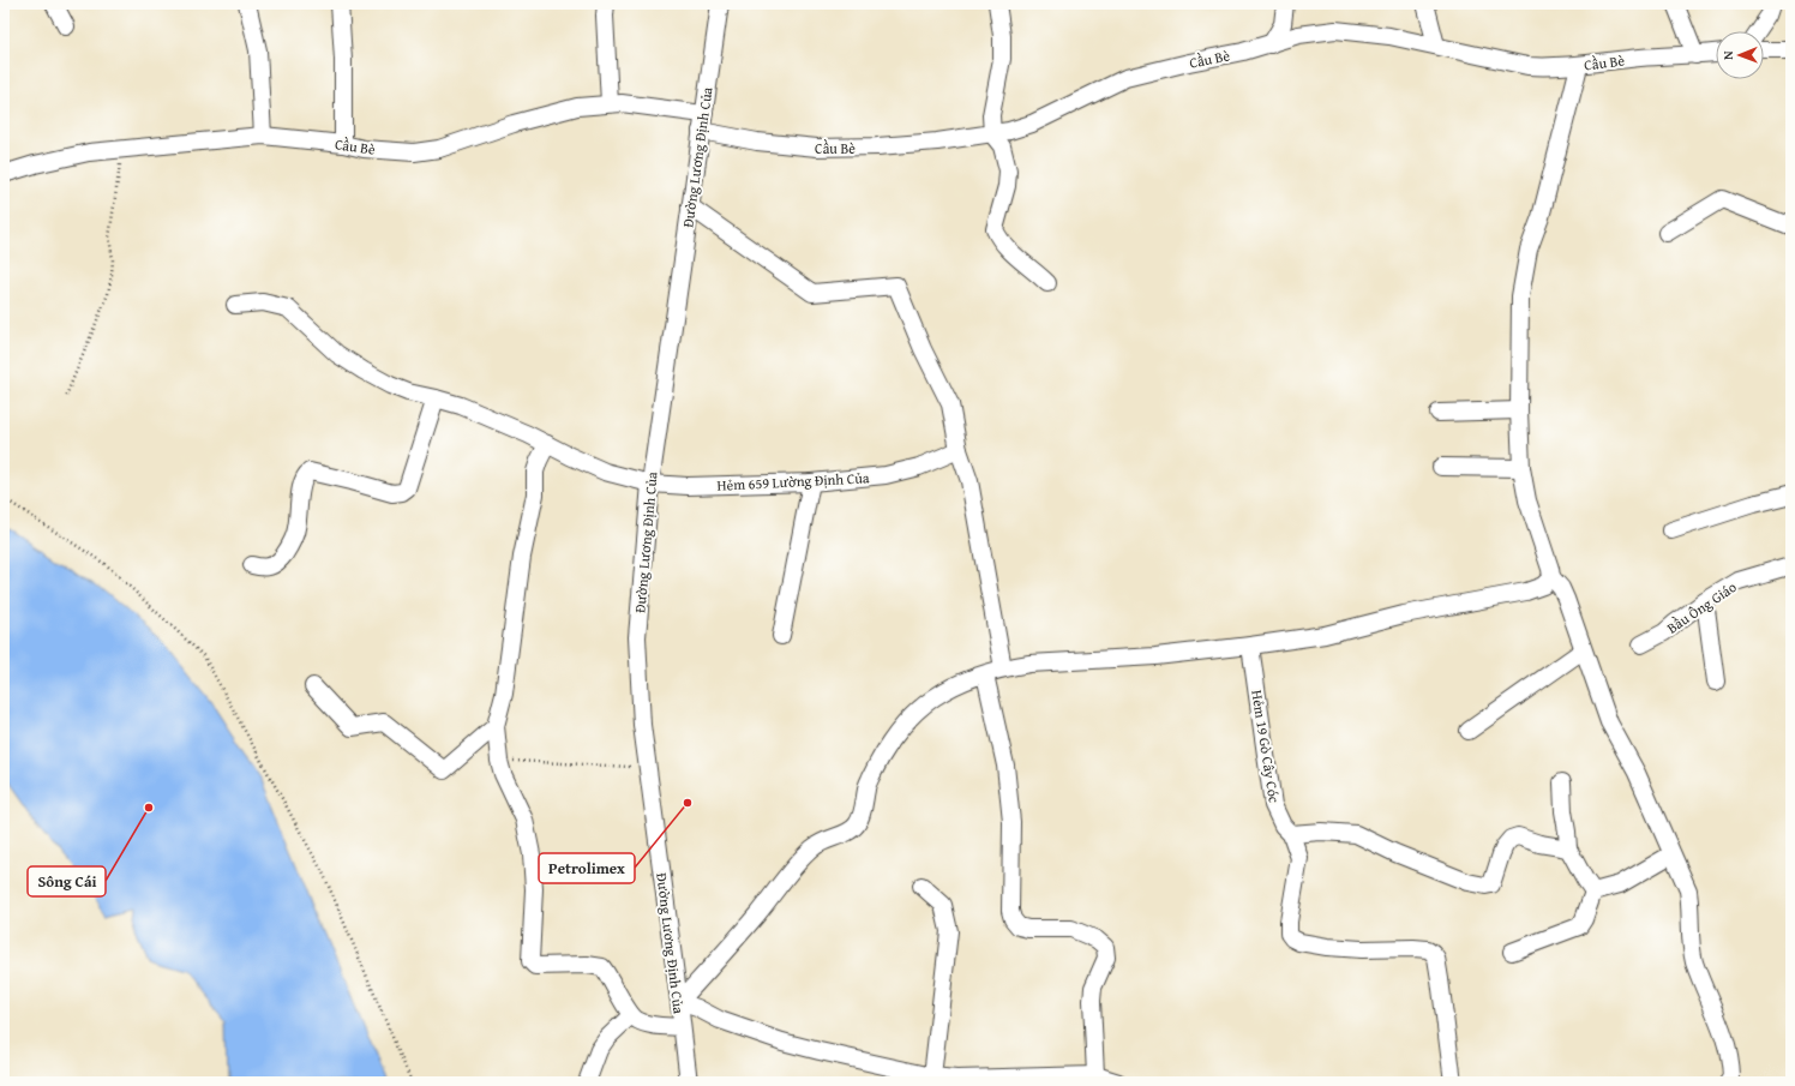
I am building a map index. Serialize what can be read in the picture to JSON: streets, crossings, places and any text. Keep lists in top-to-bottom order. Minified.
{"streets":{"street":["Cầu Bè","Đường Lương Định Của","Hẻm 659 Lường Định Của","Bầu Ông Giáo","Hẻm 19 Gò Cây Cóc"]},"crossings":[["Cầu Bè","Đường Lương Định Của"],["Đường Lương Định Của","Hẻm 659 Lường Định Của"]],"places":["Petrolimex","Sông Cái"],"north":"left"}
